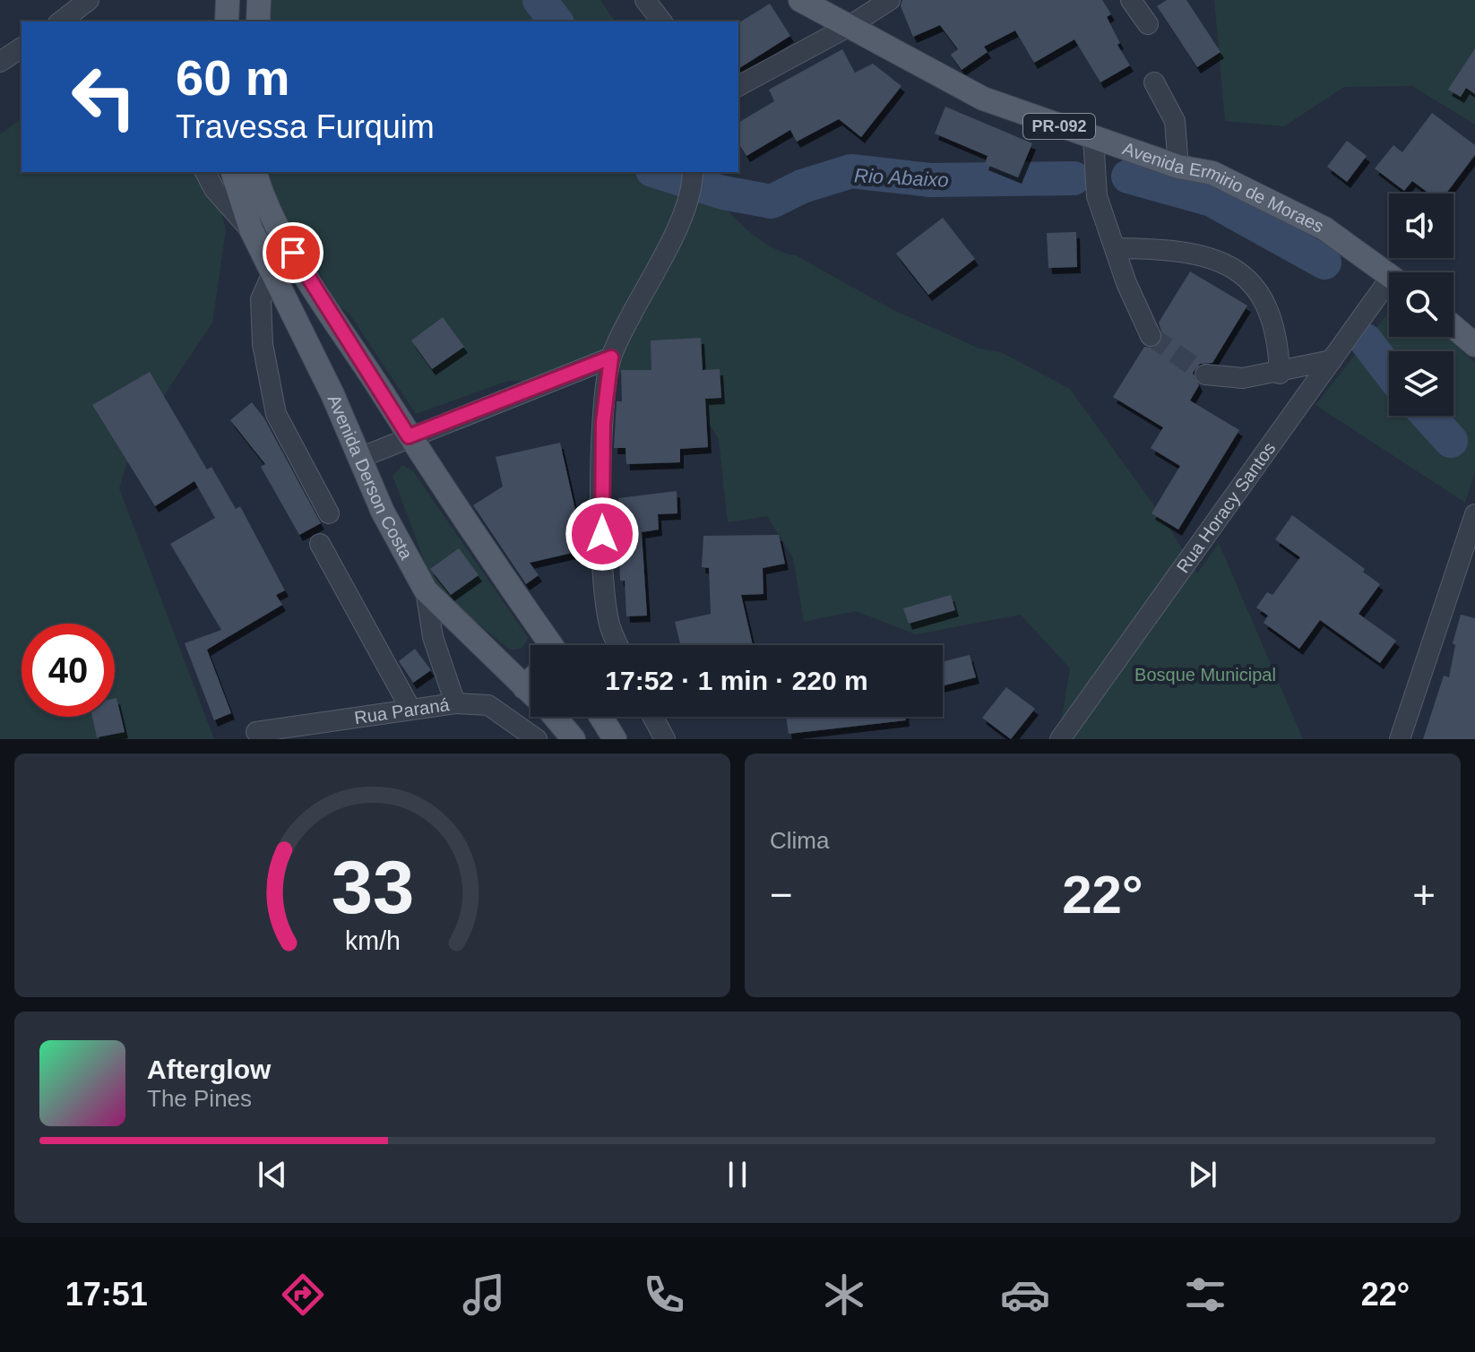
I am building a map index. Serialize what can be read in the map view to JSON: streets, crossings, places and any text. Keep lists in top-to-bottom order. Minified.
{"streets":{"main road":["PR-092","Avenida Ermirio de Moraes","Avenida Derson Costa"],"street":["Rua Horacy Santos","Rua Paraná"]},"water":["Rio Abaixo"],"parks":["Bosque Municipal"],"page":{"turn":["60 m","Travessa Furquim"],"limit":"40","trip":"17:52 · 1 min · 220 m","tile":"Clima","heat":["−","22°","+"],"song":["Afterglow","The Pines"],"tabs":["17:51","22°"],"gauge":["33","km/h"]}}
